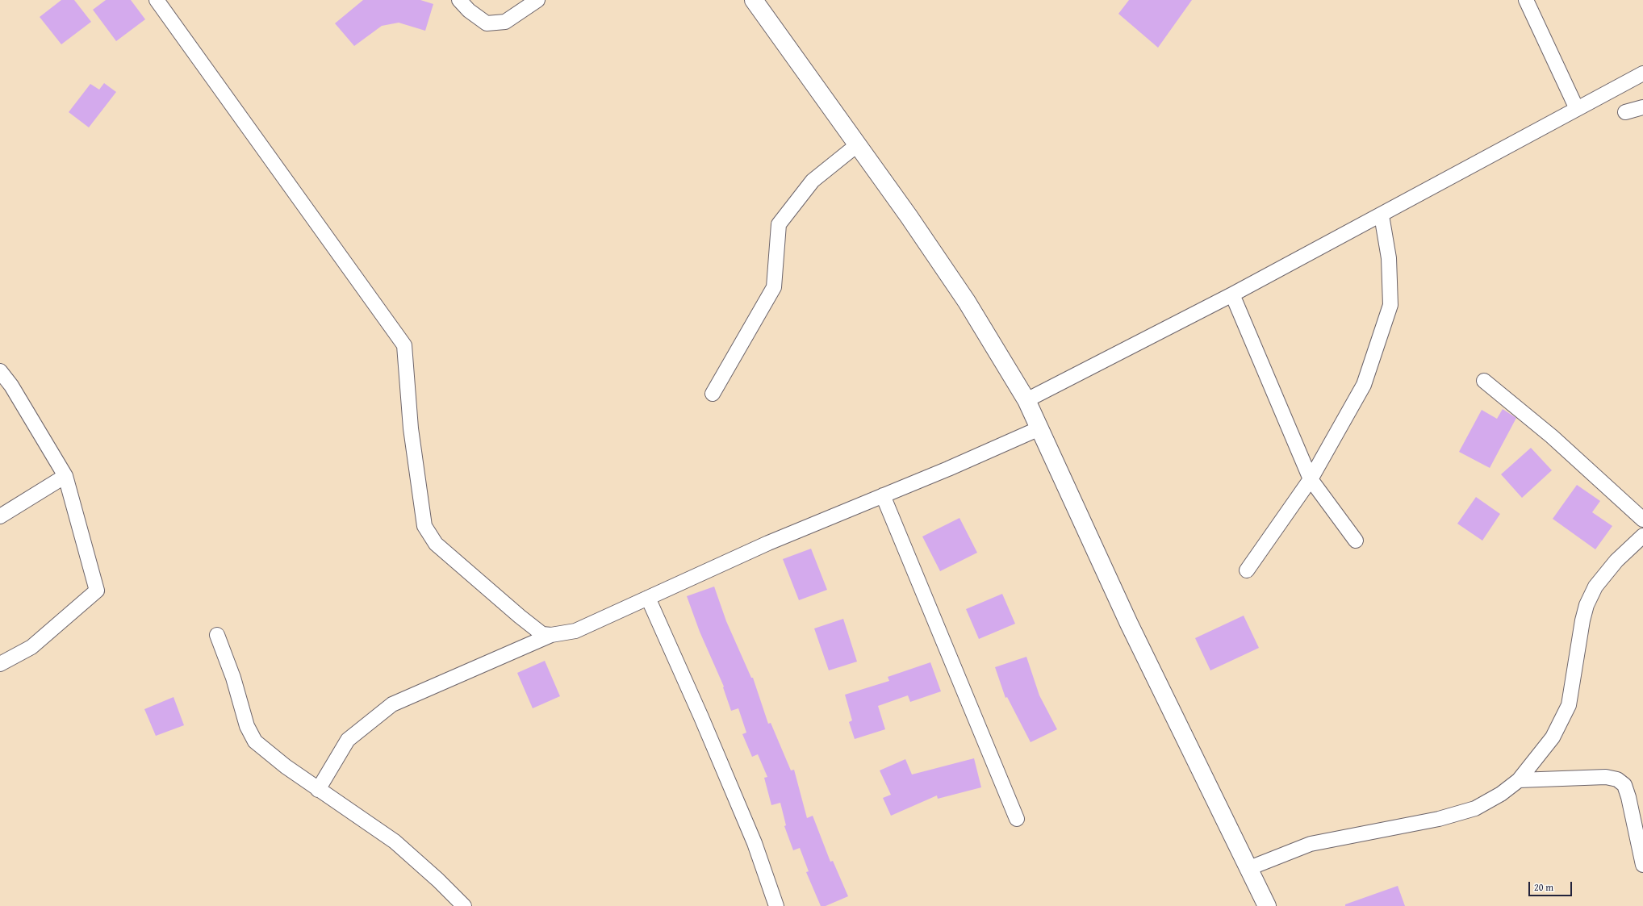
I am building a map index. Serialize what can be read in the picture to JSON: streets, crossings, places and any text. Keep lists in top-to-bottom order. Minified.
{"scale_bar":"20 m"}
